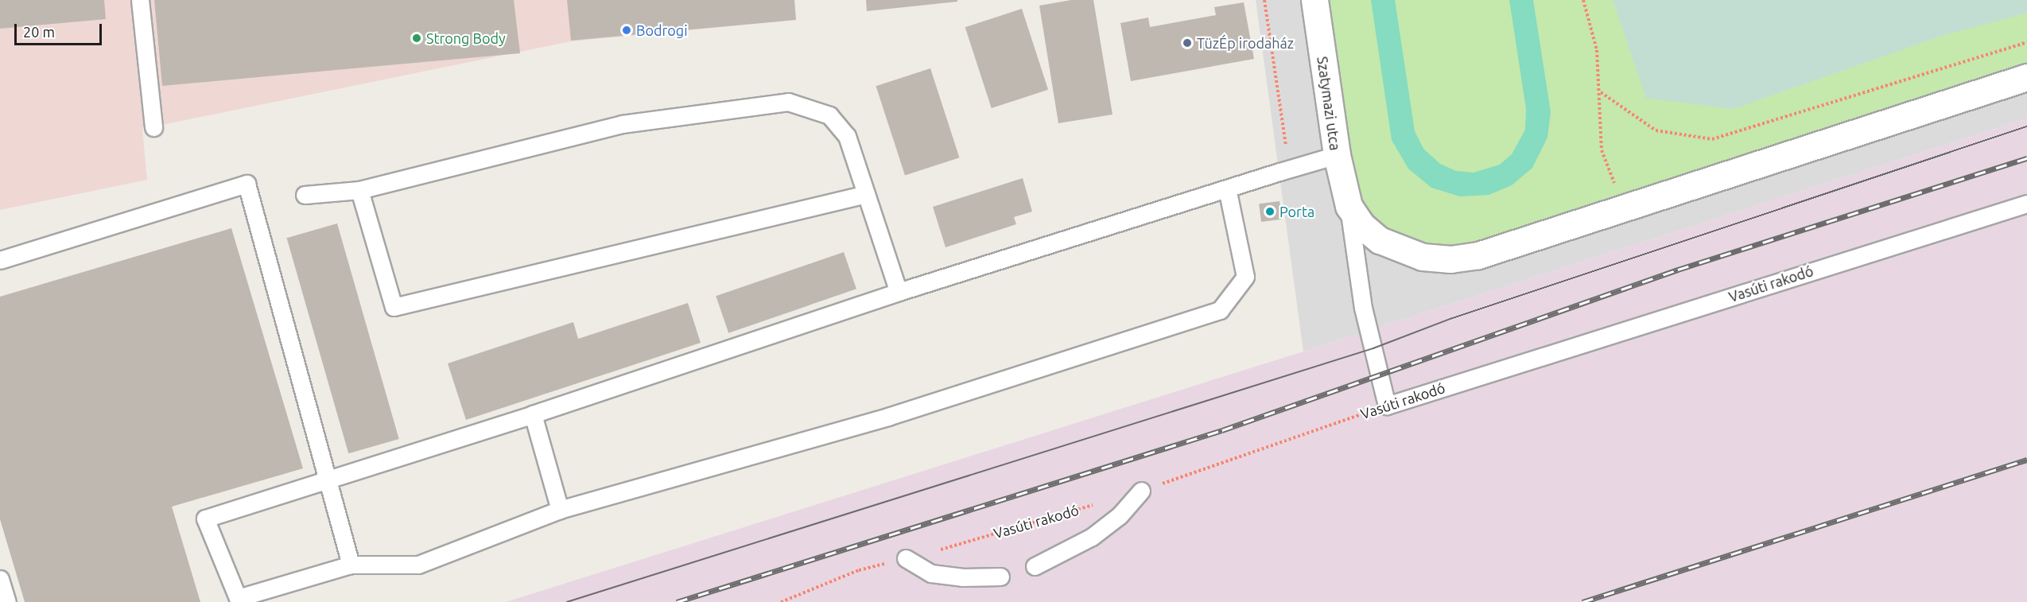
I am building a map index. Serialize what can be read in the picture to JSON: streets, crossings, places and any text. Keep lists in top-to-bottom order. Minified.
{"streets":{"street":["Szatymazi utca"],"lane":["Vasúti rakodó"]},"places":["Bodrogi","Strong Body","TüzÉp irodaház","Porta"],"scale_bar":"20 m"}
